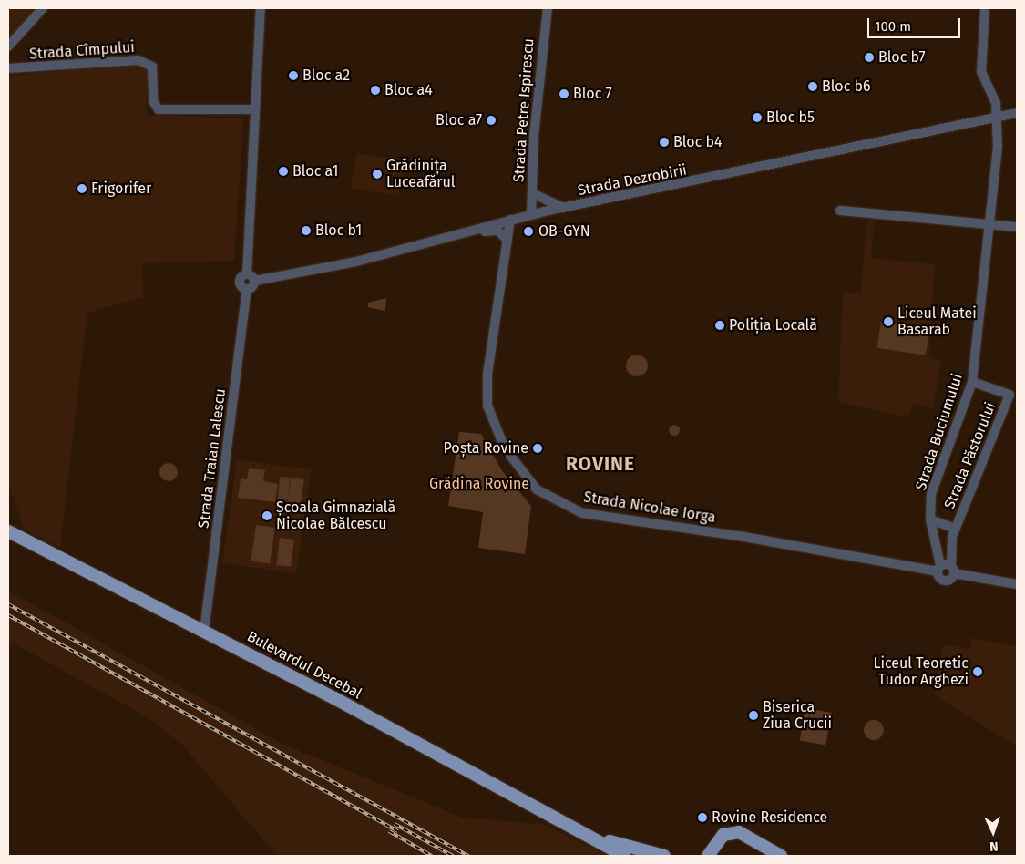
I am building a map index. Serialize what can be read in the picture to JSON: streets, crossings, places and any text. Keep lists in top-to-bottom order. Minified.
{"streets":{"main road":["Bulevardul Decebal"],"street":["Strada Cîmpului","Strada Petre Ispirescu","Strada Dezrobirii","Strada Buciumului","Strada Păstorului","Strada Traian Lalescu","Strada Nicolae Iorga"]},"crossings":[["Strada Petre Ispirescu","Strada Dezrobirii"],["Strada Dezrobirii","Strada Buciumului"],["Strada Dezrobirii","Strada Nicolae Iorga"],["Strada Buciumului","Strada Păstorului"],["Strada Buciumului","Strada Nicolae Iorga"],["Strada Traian Lalescu","Bulevardul Decebal"]],"districts":["ROVINE"],"parks":["Grădina Rovine"],"places":["Bloc b7","Bloc a2","Bloc b6","Bloc a4","Bloc 7","Bloc b5","Bloc a7","Bloc b4","Bloc a1","Grădinița Luceafărul","Frigorifer","Bloc b1","OB-GYN","Liceul Matei Basarab","Poliția Locală","Poșta Rovine","Școala Gimnazială Nicolae Bălcescu","Liceul Teoretic Tudor Arghezi","Biserica Ziua Crucii","Rovine Residence"],"scale_bar":"100 m","north":"bottom"}
